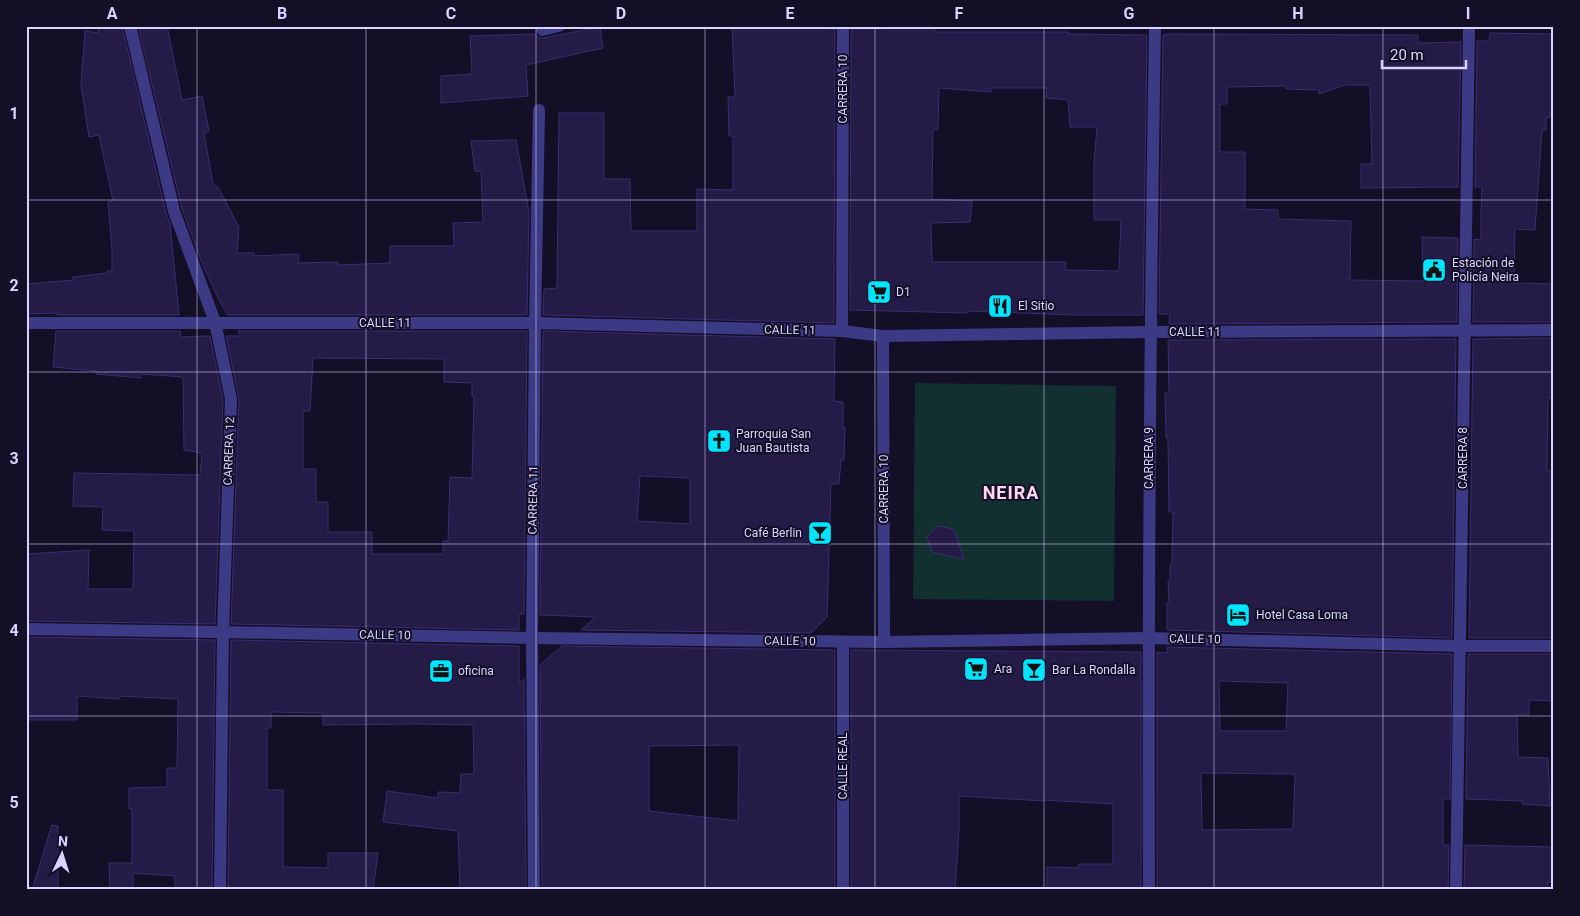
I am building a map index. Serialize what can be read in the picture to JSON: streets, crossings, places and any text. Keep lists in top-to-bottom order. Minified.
{"streets":{"street":["CARRERA 10","CALLE 11","CARRERA 12","CARRERA 9","CARRERA 8","CARRERA 11","CALLE 10","CALLE REAL"]},"crossings":[["CARRERA 10","CALLE 11"],["CARRERA 10","CALLE 10"],["CALLE 11","CARRERA 12"],["CALLE 11","CARRERA 9"],["CALLE 11","CARRERA 8"],["CALLE 11","CARRERA 11"],["CARRERA 12","CALLE 10"],["CARRERA 9","CALLE 10"],["CARRERA 8","CALLE 10"],["CARRERA 11","CALLE 10"],["CALLE 10","CALLE REAL"]],"districts":["NEIRA"],"places":{"public building":["Estación de Policía Neira"],"supermarket":["D1","Ara"],"restaurant":["El Sitio"],"church":["Parroquia San Juan Bautista"],"bar":["Café Berlin","Bar La Rondalla"],"hotel":["Hotel Casa Loma"],"office":["oficina"]},"scale_bar":"20 m","north":"top","grid":{"columns":["A","B","C","D","E","F","G","H","I"],"rows":["1","2","3","4","5"]}}
